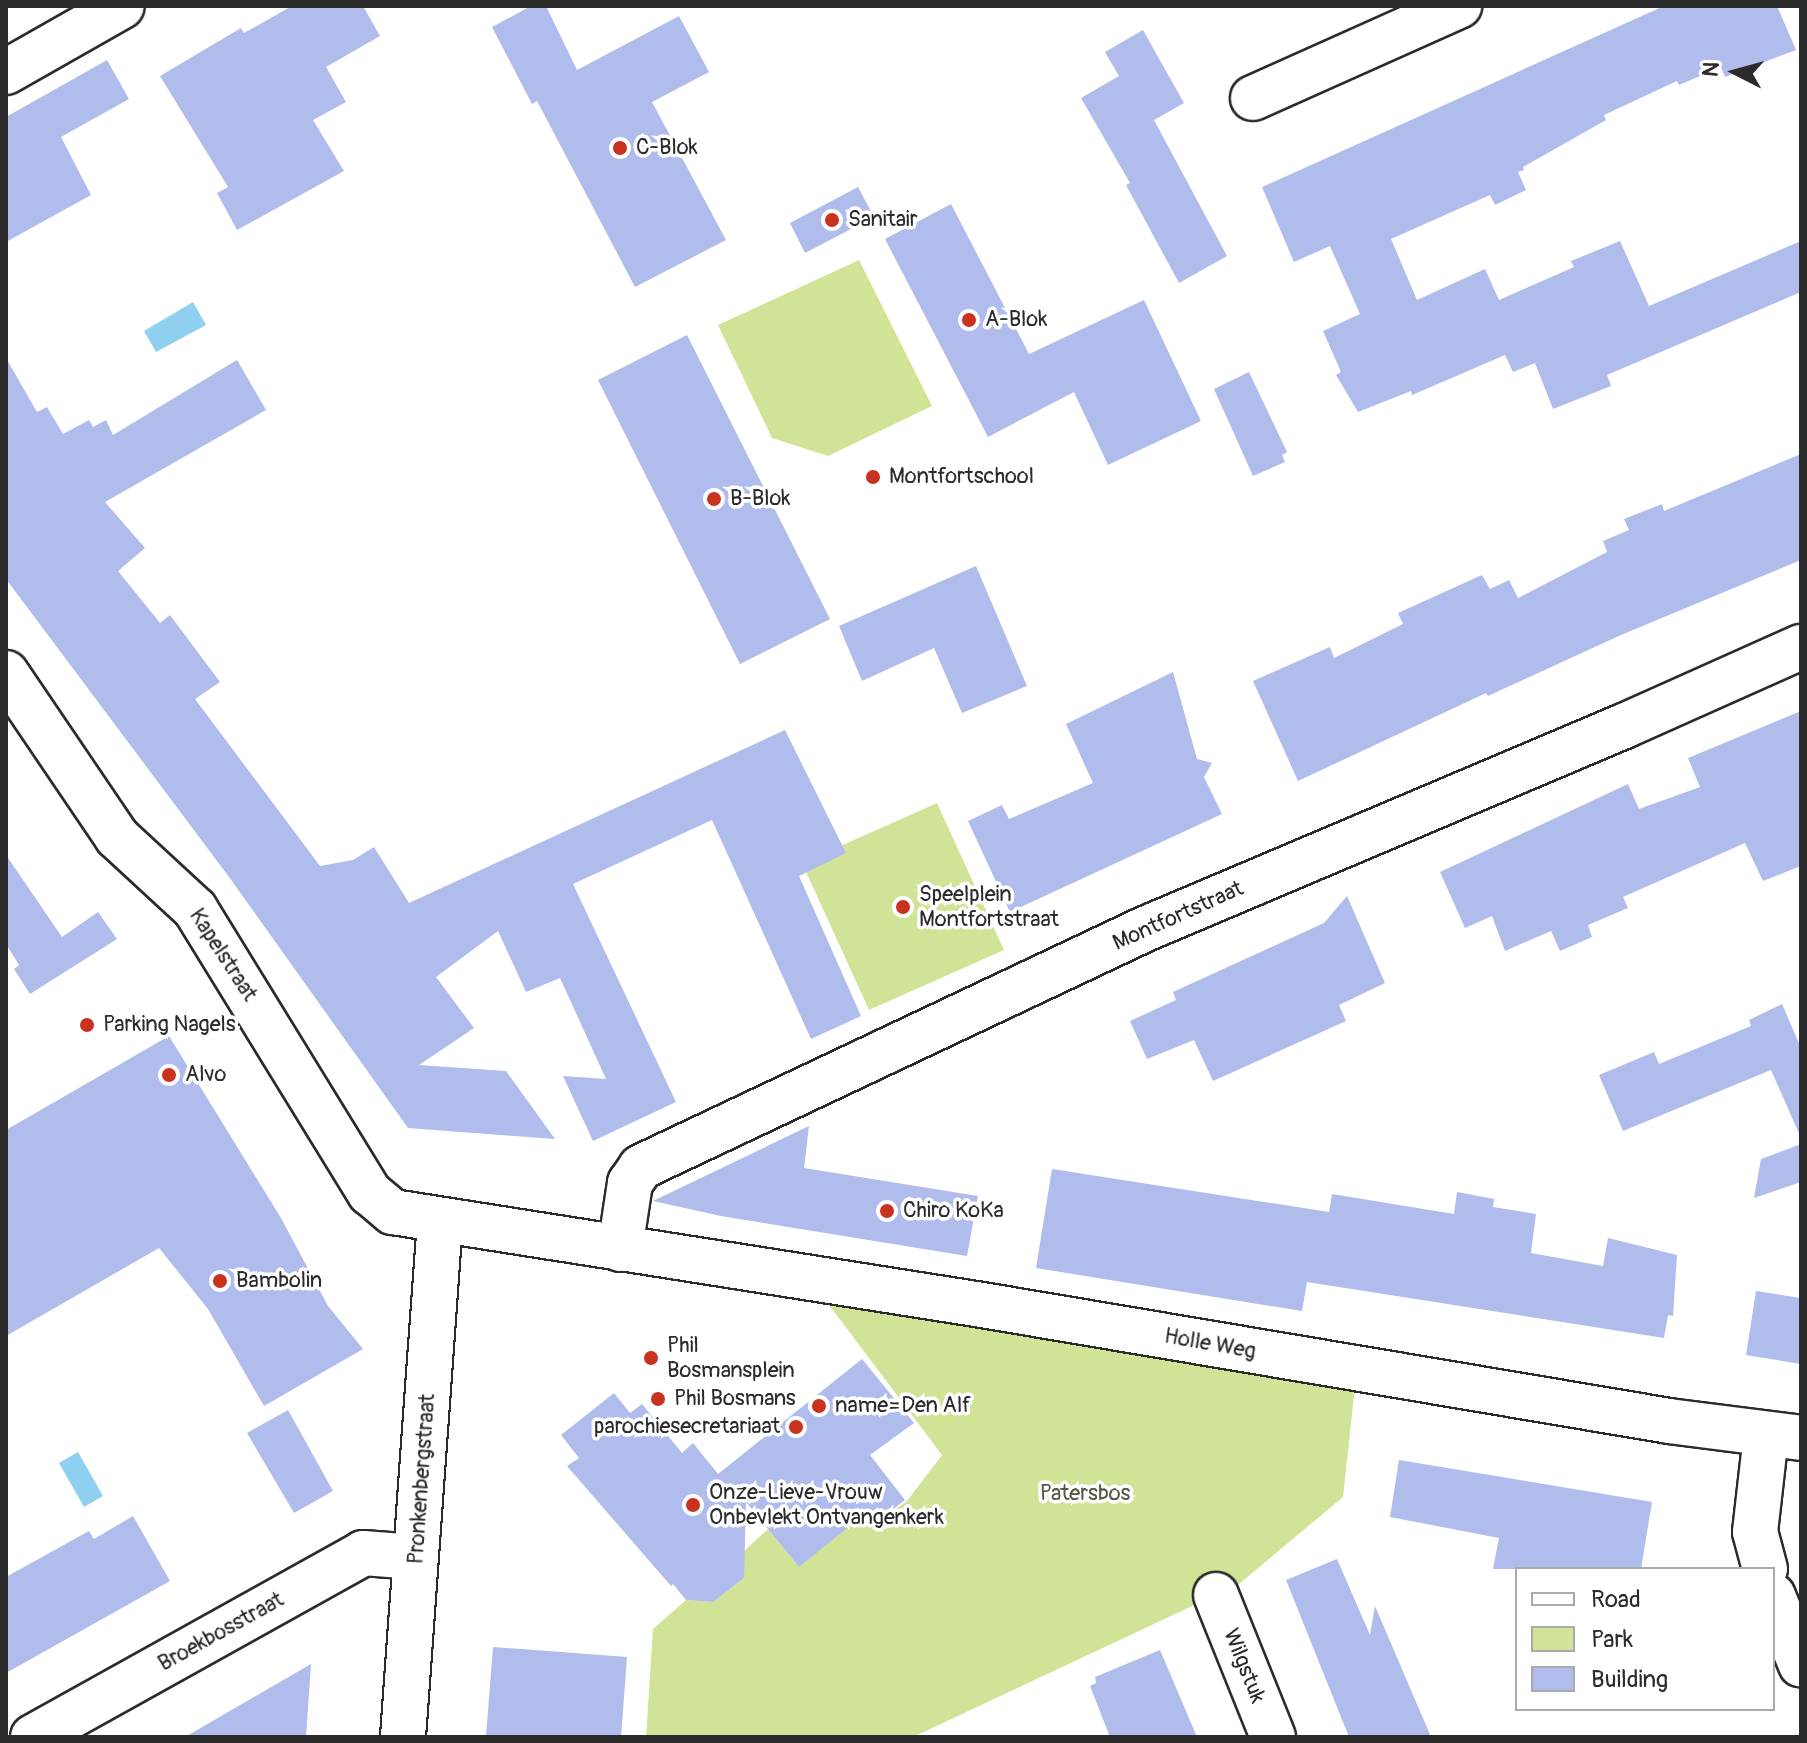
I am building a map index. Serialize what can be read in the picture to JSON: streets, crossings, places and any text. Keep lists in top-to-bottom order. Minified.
{"streets":{"street":["Montfortstraat","Kapelstraat","Holle Weg","Pronkenbergstraat","Broekbosstraat","Wilgstuk"]},"crossings":[["Montfortstraat","Kapelstraat"],["Montfortstraat","Holle Weg"],["Kapelstraat","Holle Weg"],["Kapelstraat","Pronkenbergstraat"],["Pronkenbergstraat","Broekbosstraat"]],"parks":["Patersbos"],"places":["C-Blok","Sanitair","A-Blok","Montfortschool","B-Blok","Speelplein Montfortstraat","Parking Nagels","Alvo","Chiro KoKa","Bambolin","Phil Bosmansplein","Phil Bosmans","name=Den Alf","parochiesecretariaat","Onze-Lieve-Vrouw Onbevlekt Ontvangenkerk"],"legend":["Road","Park","Building"],"north":"left"}
